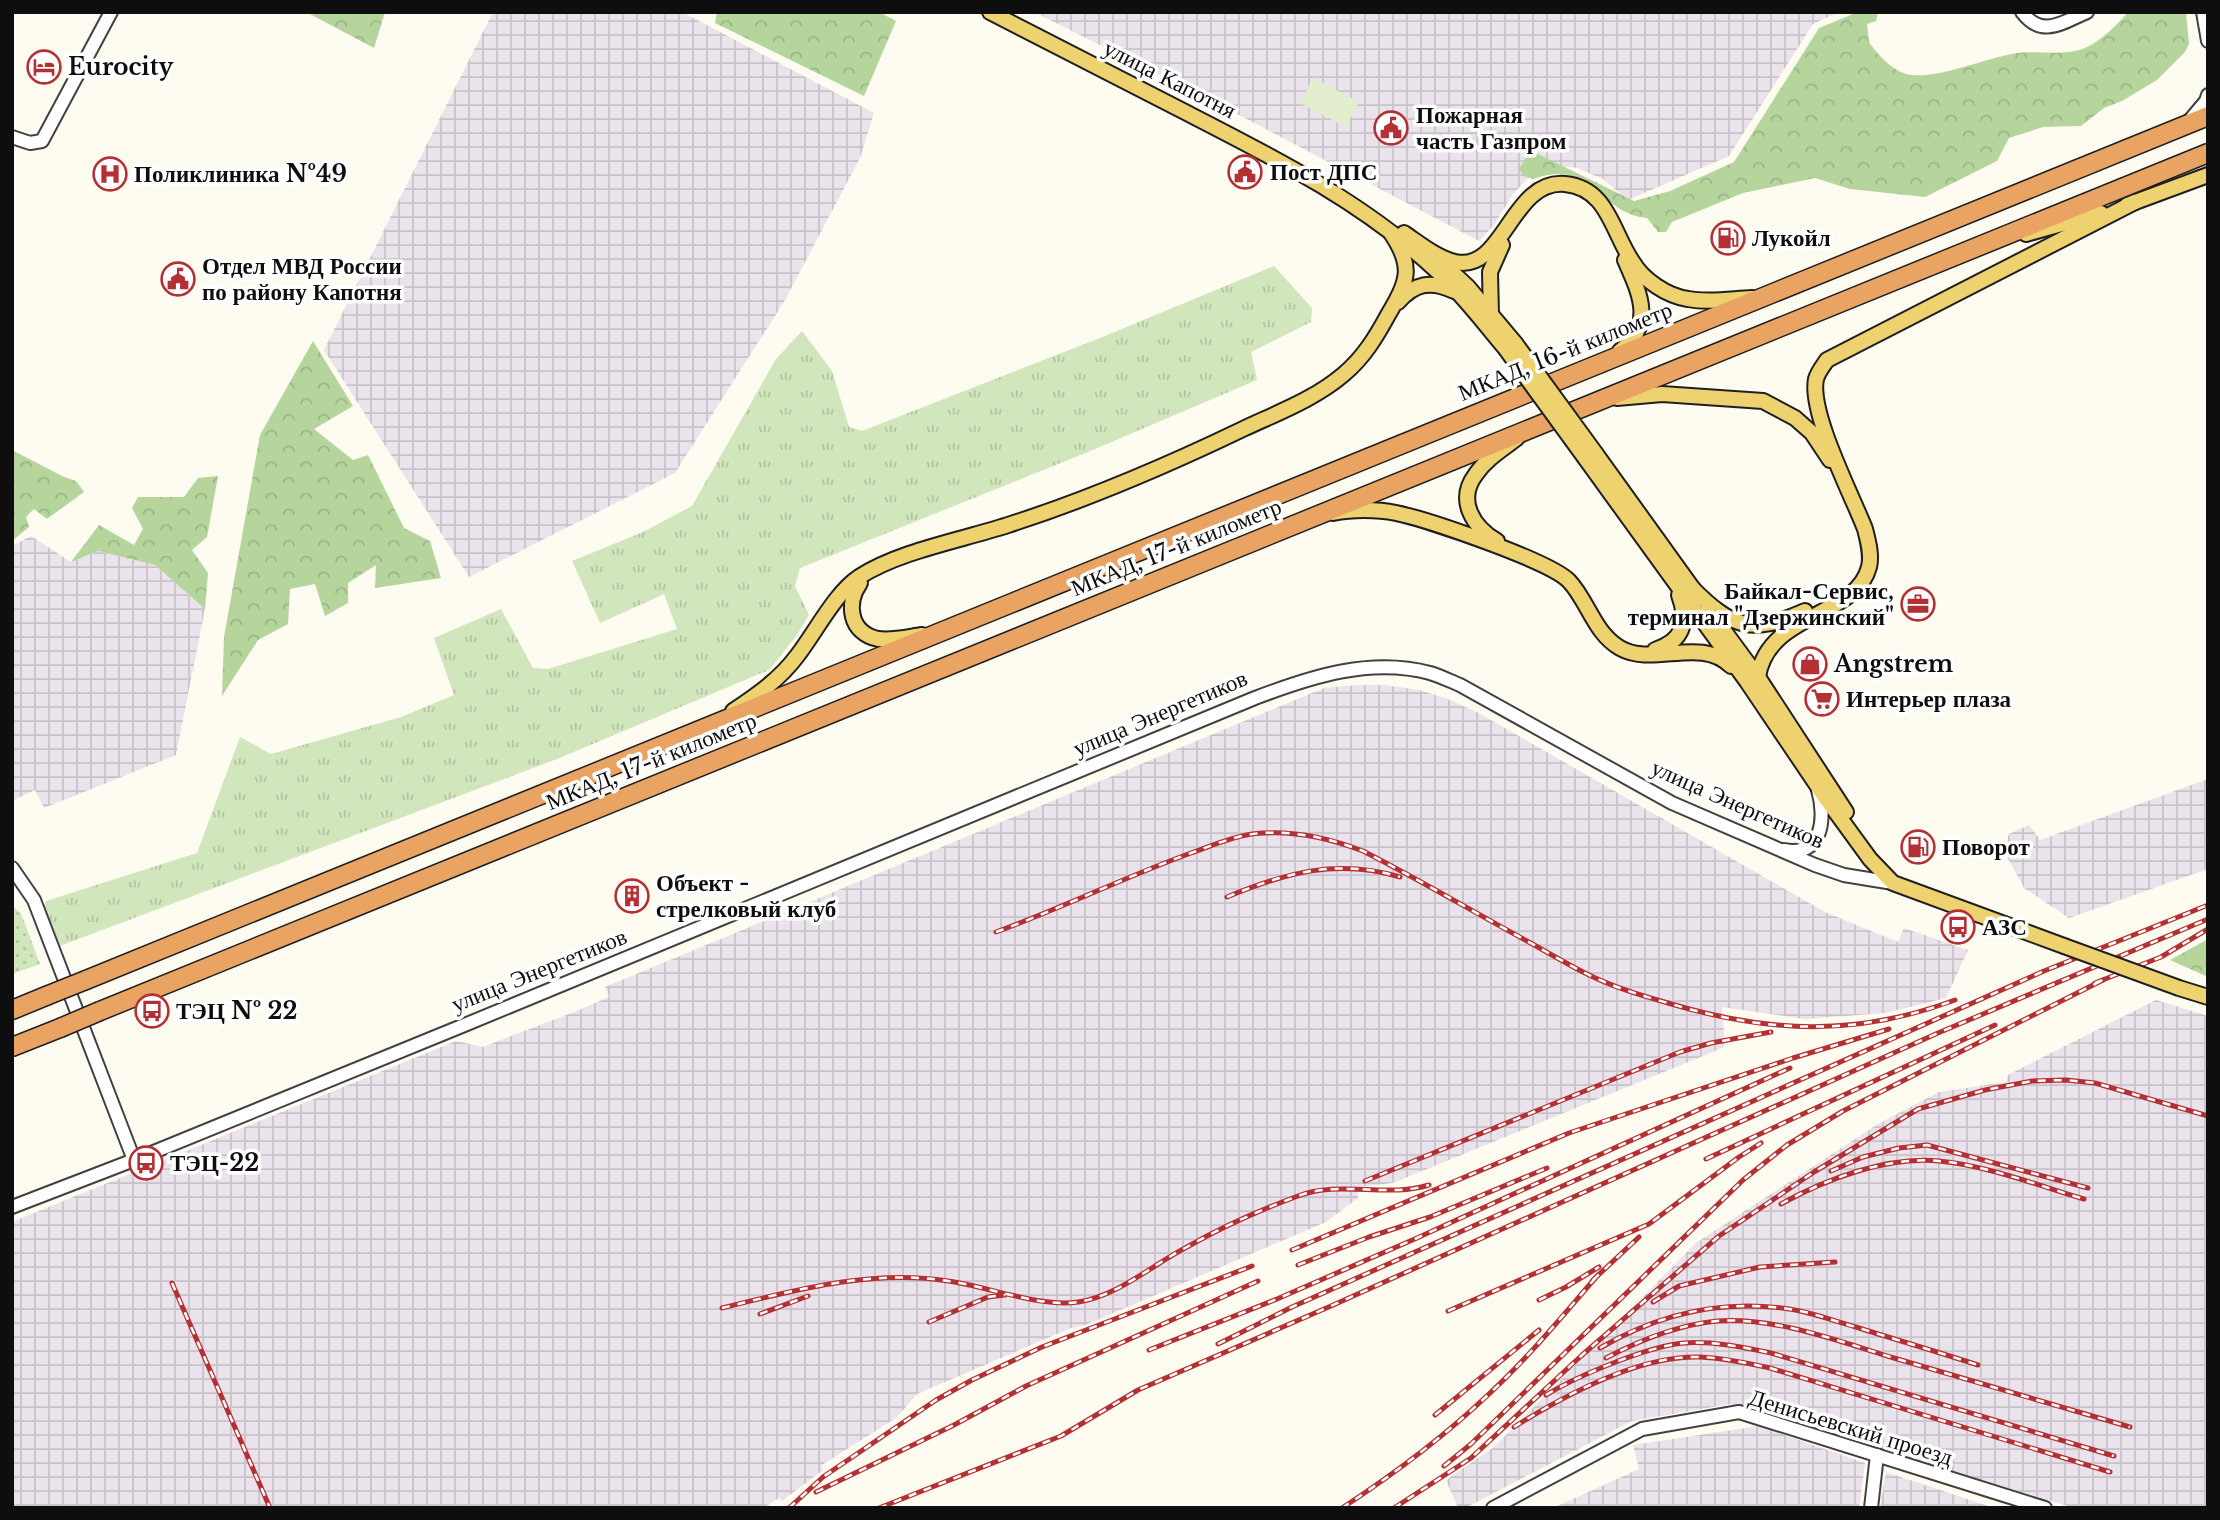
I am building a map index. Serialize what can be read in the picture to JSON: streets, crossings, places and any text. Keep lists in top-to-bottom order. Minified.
{"streets":{"highway":["МКАД, 16-й километр","МКАД, 17-й километр"],"main road":["улица Капотня","улица Энергетиков"],"street":["Денисьевский проезд"]},"crossings":[["МКАД, 16-й километр","МКАД, 17-й километр"]],"places":{"hotel":["Eurocity"],"public building":["Пожарная часть Газпром","Пост ДПС","Отдел МВД России по району Капотня"],"hospital":["Поликлиника №49"],"fuel station":["Лукойл","Поворот"],"office":["Байкал-Сервис, терминал \"Дзержинский\""],"shop":["Angstrem"],"supermarket":["Интерьер плаза"],"building":["Объект - стрелковый клуб"],"bus stop":["АЗС","ТЭЦ № 22","ТЭЦ-22"]}}
